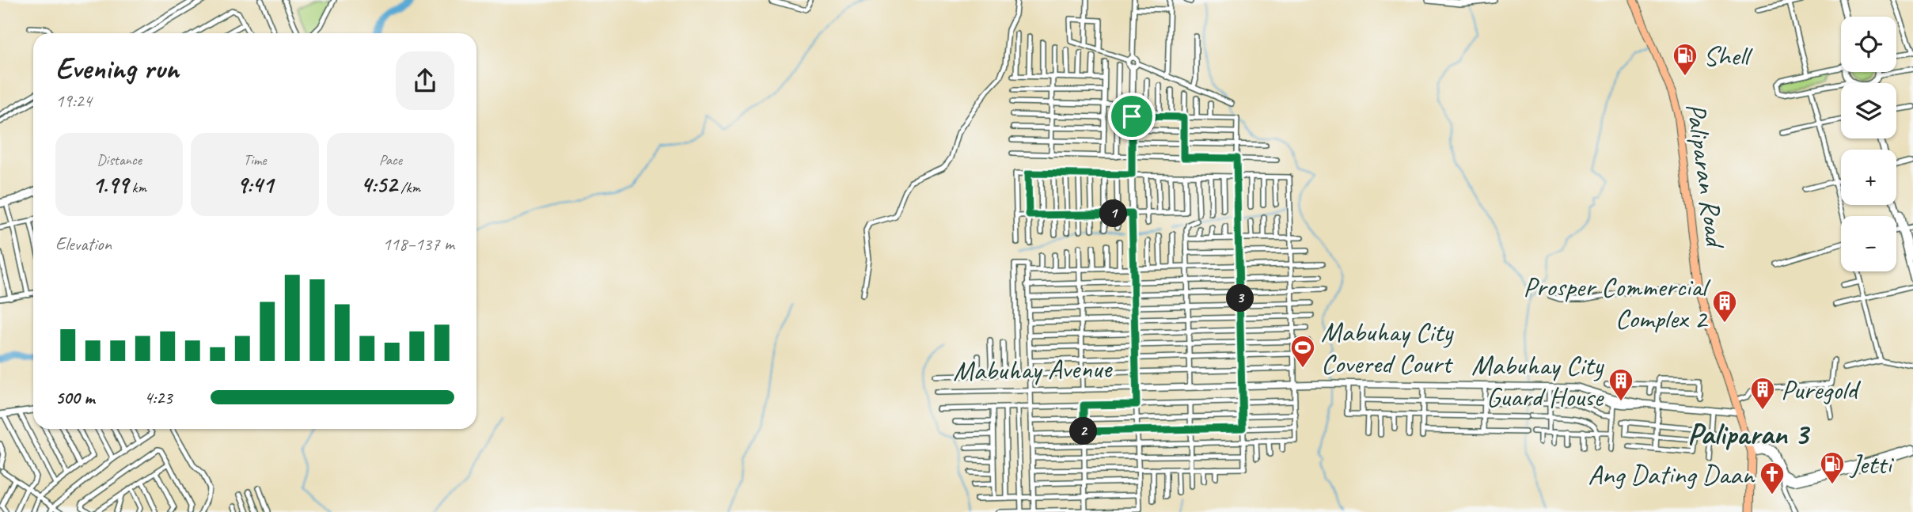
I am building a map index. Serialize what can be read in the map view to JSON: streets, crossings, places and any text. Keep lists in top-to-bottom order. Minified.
{"streets":{"main road":["Paliparan Road"],"street":["Mabuhay Avenue"]},"crossings":[["Paliparan Road","Mabuhay Avenue"]],"districts":["Paliparan 3"],"places":{"fuel station":["Shell","Jetti"],"building":["Prosper Commercial Complex 2","Mabuhay City Guard House","Puregold"],"sports":["Mabuhay City Covered Court"],"church":["Ang Dating Daan"]},"page":{"map_buttons":["+","−"],"heading":["Evening run","19:24"],"stats":[["Distance","1.99 km"],["Time","9:41"],["Pace","4:52 /km"]],"pins":["1","3","2"],"chart":["Elevation","118–137 m"],"list":[{"name":"500 m","note":"4:23"}]}}
